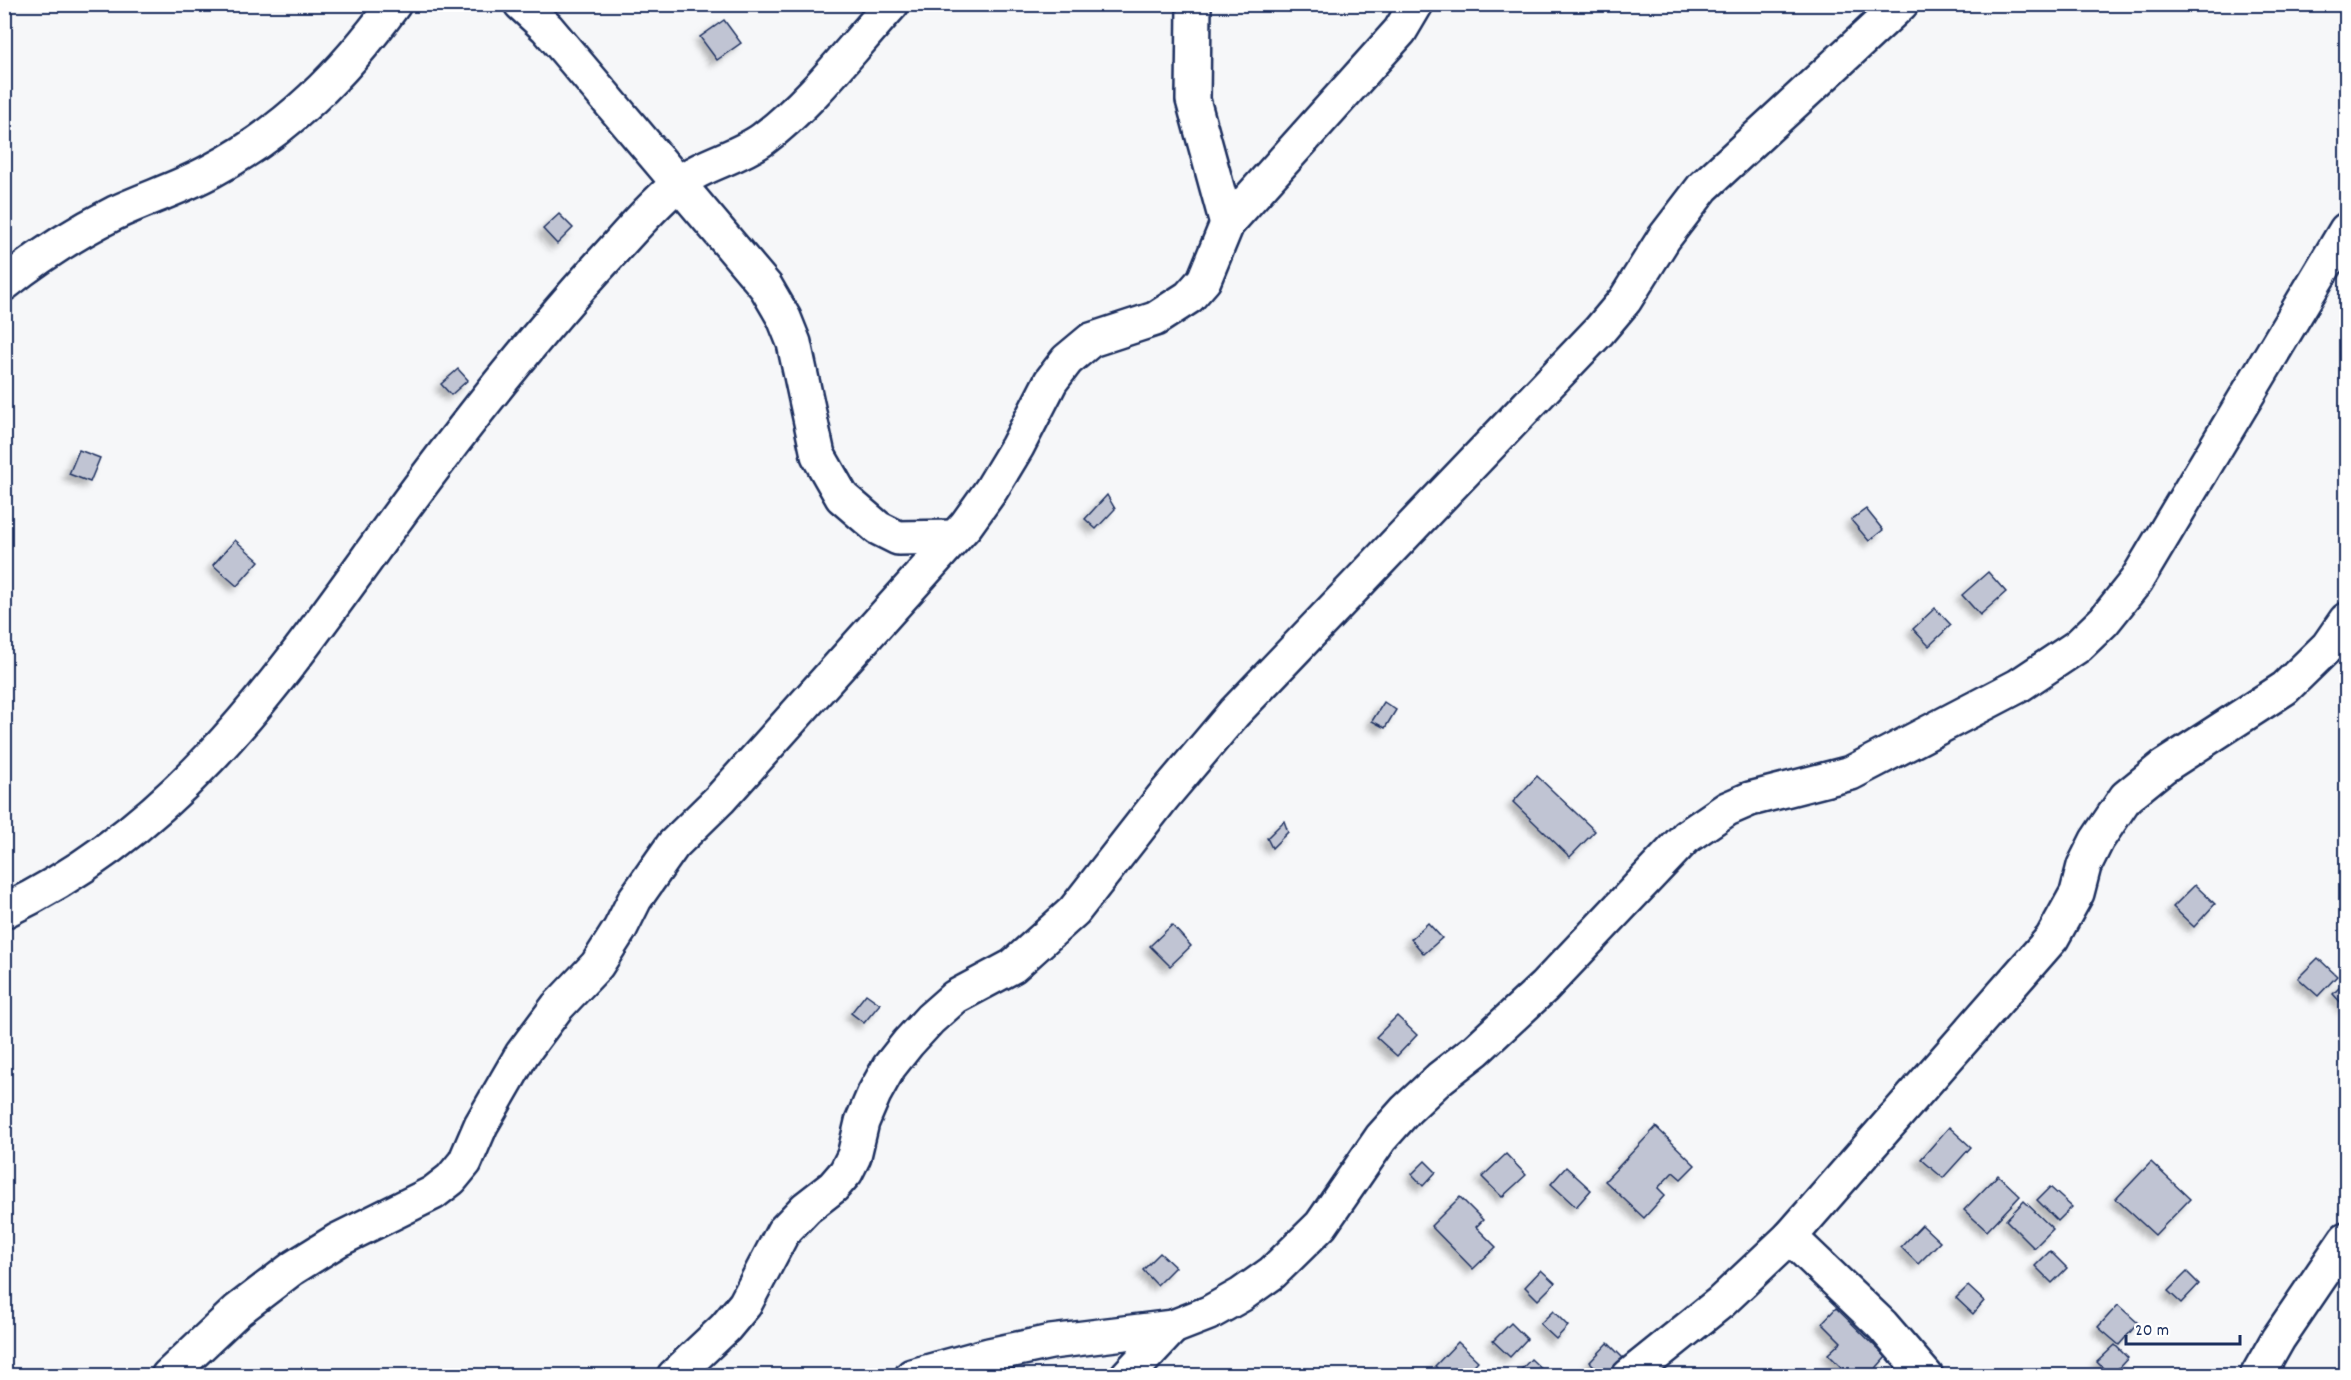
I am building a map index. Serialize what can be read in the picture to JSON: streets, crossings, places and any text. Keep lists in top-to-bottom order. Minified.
{"scale_bar":"20 m"}
